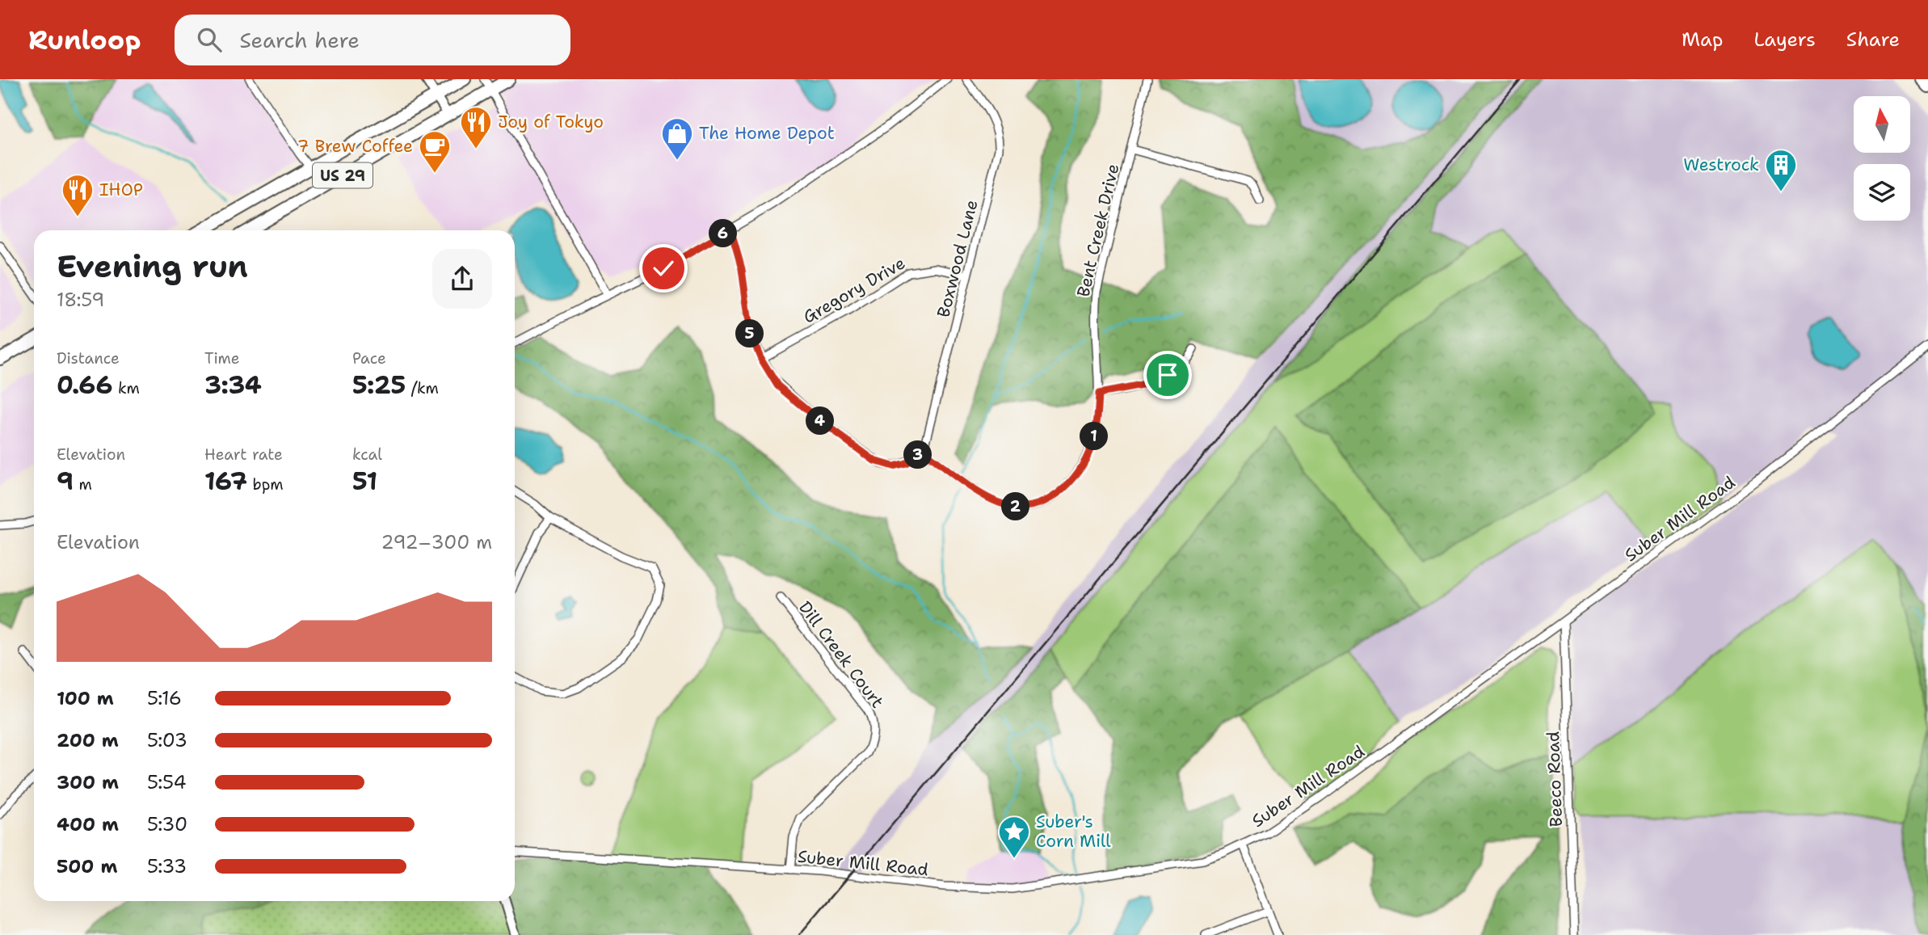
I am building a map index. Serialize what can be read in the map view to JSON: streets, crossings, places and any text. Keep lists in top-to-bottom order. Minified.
{"streets":{"main road":["US 29"],"street":["Bent Creek Drive","Boxwood Lane","Gregory Drive","Suber Mill Road","Dill Creek Court","Beeco Road"]},"crossings":[["Bent Creek Drive","Boxwood Lane"],["Boxwood Lane","Gregory Drive"],["Suber Mill Road","Dill Creek Court"],["Suber Mill Road","Beeco Road"]],"places":{"restaurant":["Joy of Tokyo","IHOP"],"shop":["The Home Depot"],"cafe":["7 Brew Coffee"],"building":["Westrock"],"place":["Suber's Corn Mill"]},"north":"top","page":{"header":"Runloop","search":"Search here","nav":["Map","Layers","Share"],"pins":["6","5","4","1","3","2"],"heading":["Evening run","18:59"],"stats":[["Distance","0.66 km"],["Time","3:34"],["Pace","5:25 /km"],["Elevation","9 m"],["Heart rate","167 bpm"],["kcal","51"]],"chart":["Elevation","292–300 m"],"list":[{"name":"100 m","note":"5:16"},{"name":"200 m","note":"5:03"},{"name":"300 m","note":"5:54"},{"name":"400 m","note":"5:30"},{"name":"500 m","note":"5:33"}]}}
